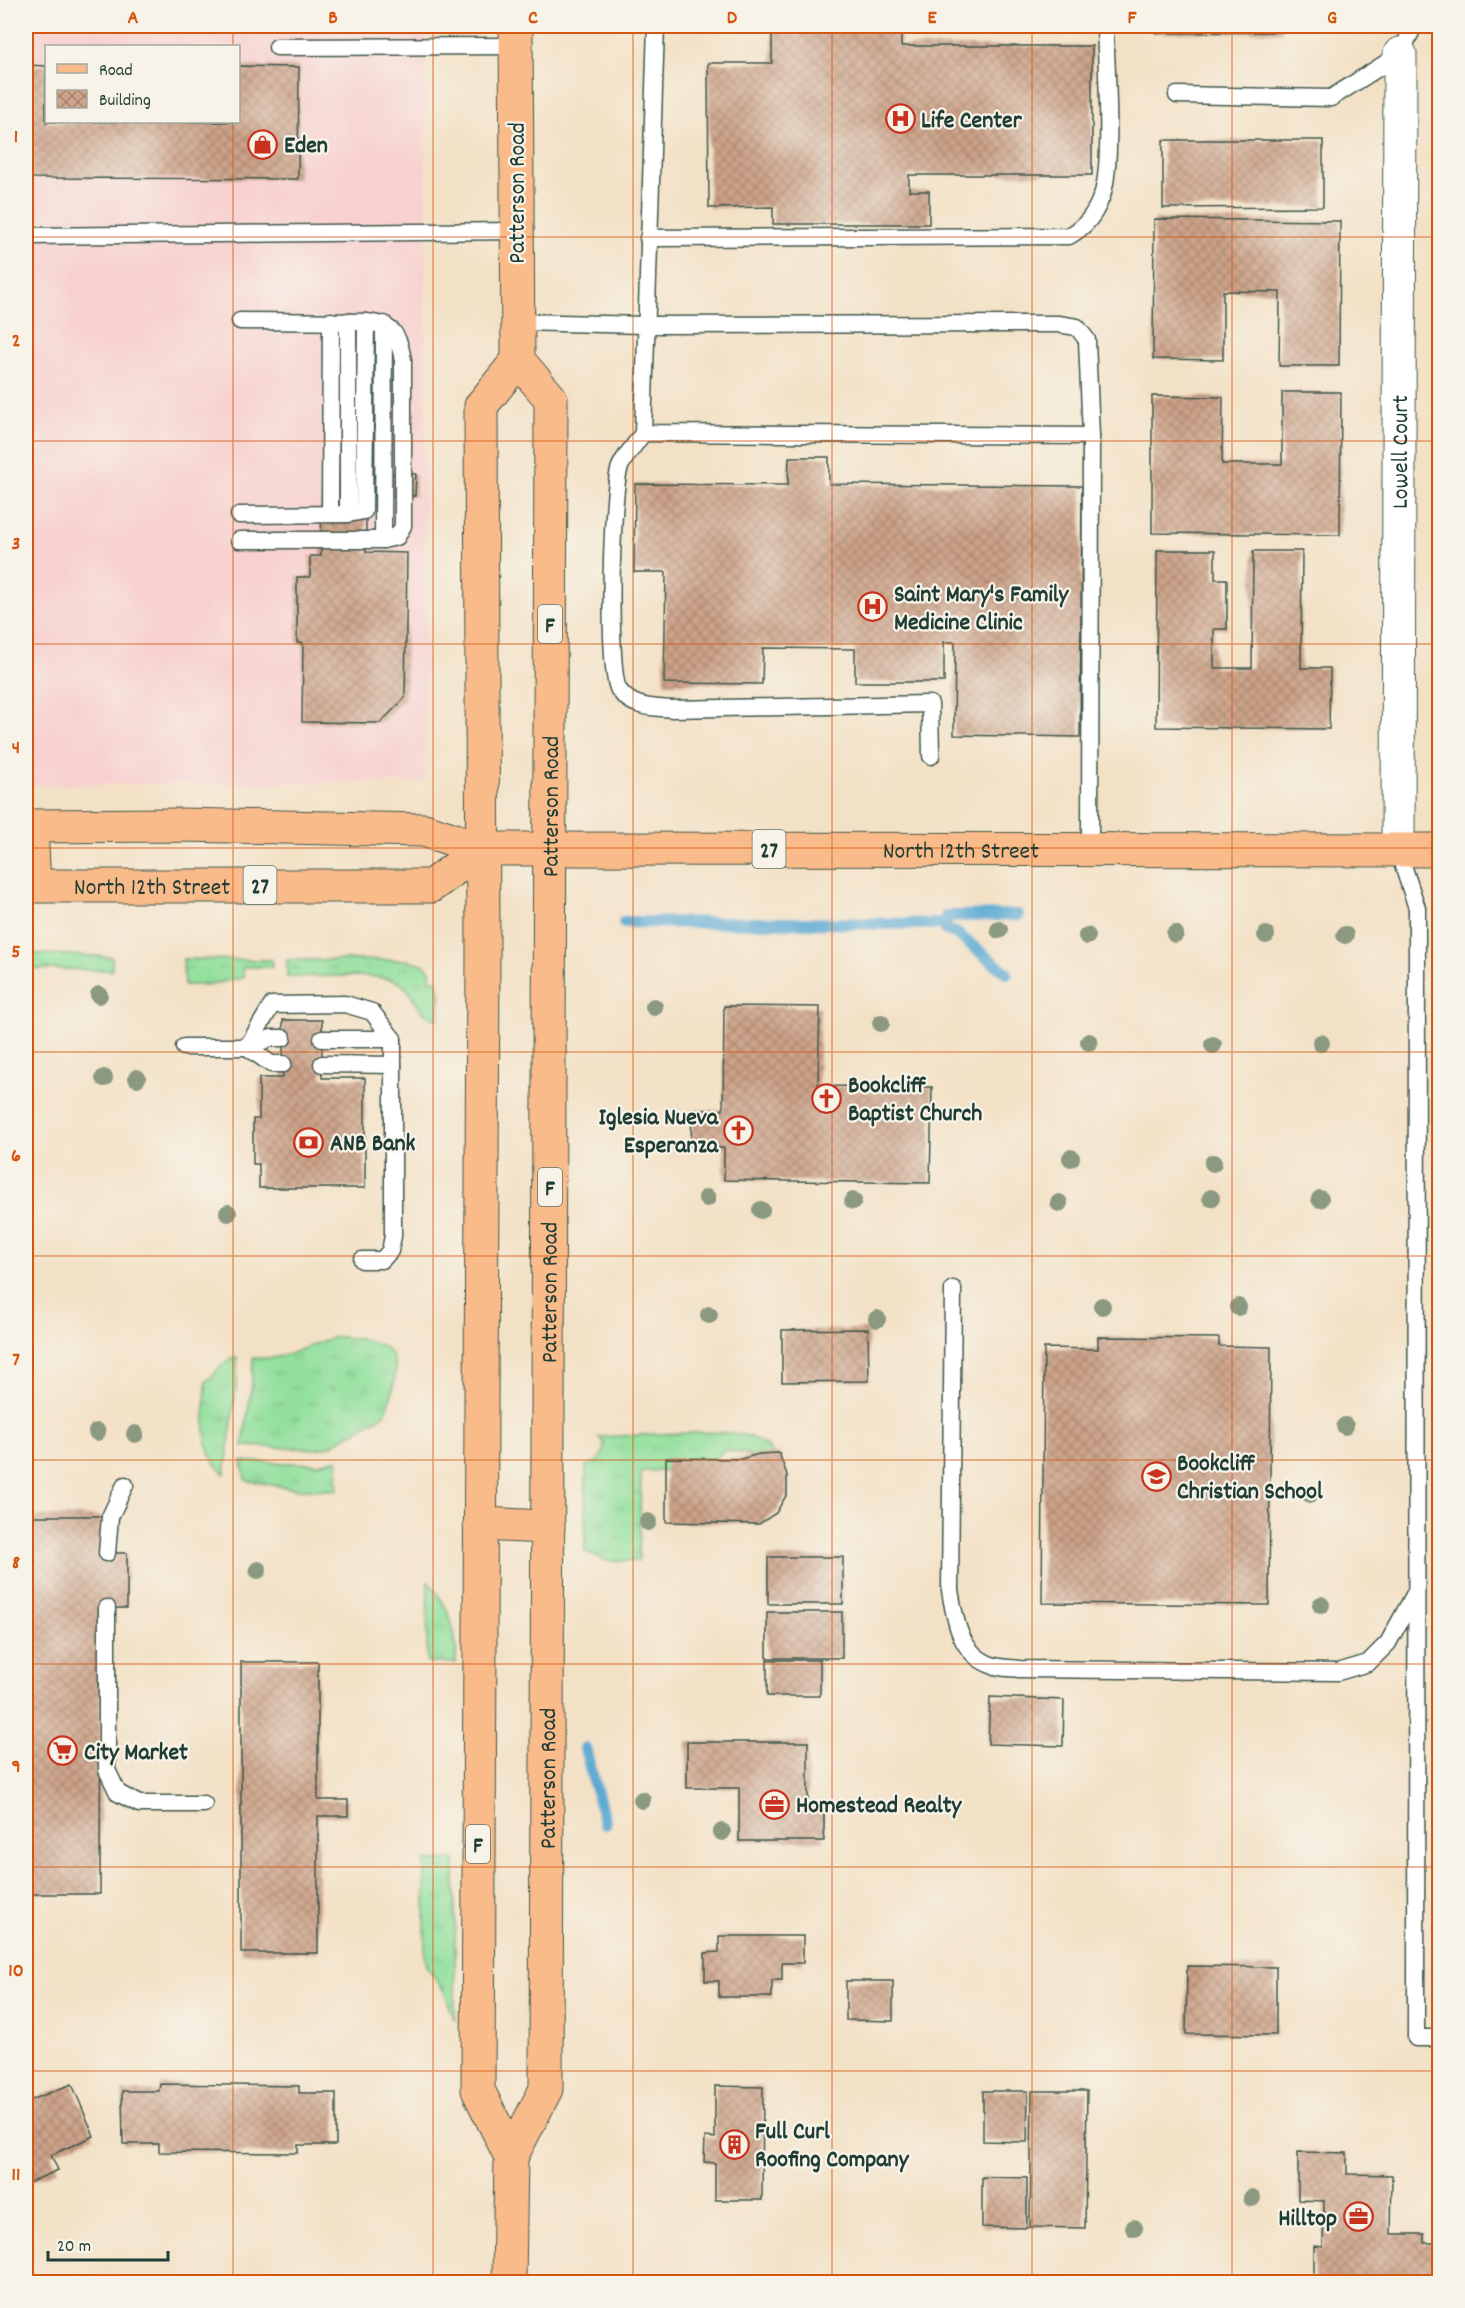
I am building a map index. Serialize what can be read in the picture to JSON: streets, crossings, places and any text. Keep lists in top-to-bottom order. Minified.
{"streets":{"main road":["Patterson Road","F","27","North 12th Street"],"street":["Lowell Court"]},"crossings":[["Patterson Road","North 12th Street"],["Lowell Court","North 12th Street"]],"places":{"hospital":["Life Center","Saint Mary's Family Medicine Clinic"],"shop":["Eden"],"church":["Bookcliff Baptist Church","Iglesia Nueva Esperanza"],"bank":["ANB Bank"],"school or university":["Bookcliff Christian School"],"supermarket":["City Market"],"office":["Homestead Realty","Hilltop"],"building":["Full Curl Roofing Company"]},"legend":["Road","Building"],"scale_bar":"20 m","grid":{"columns":["A","B","C","D","E","F","G"],"rows":["1","2","3","4","5","6","7","8","9","10","11"]}}
